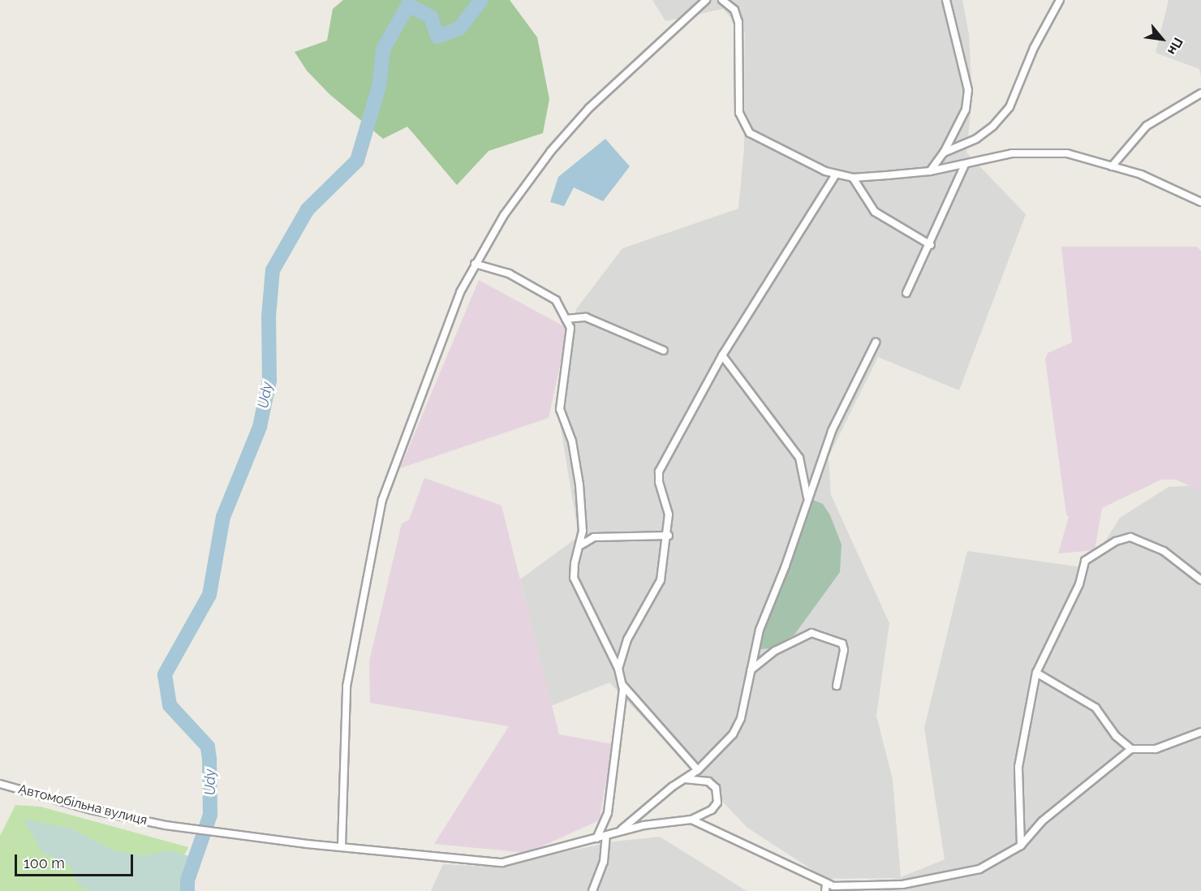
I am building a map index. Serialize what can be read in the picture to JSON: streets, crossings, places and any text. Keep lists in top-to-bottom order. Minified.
{"streets":{"street":["Автомобільна вулиця"]},"water":["Udy"],"scale_bar":"100 m","north":"bottom right"}
